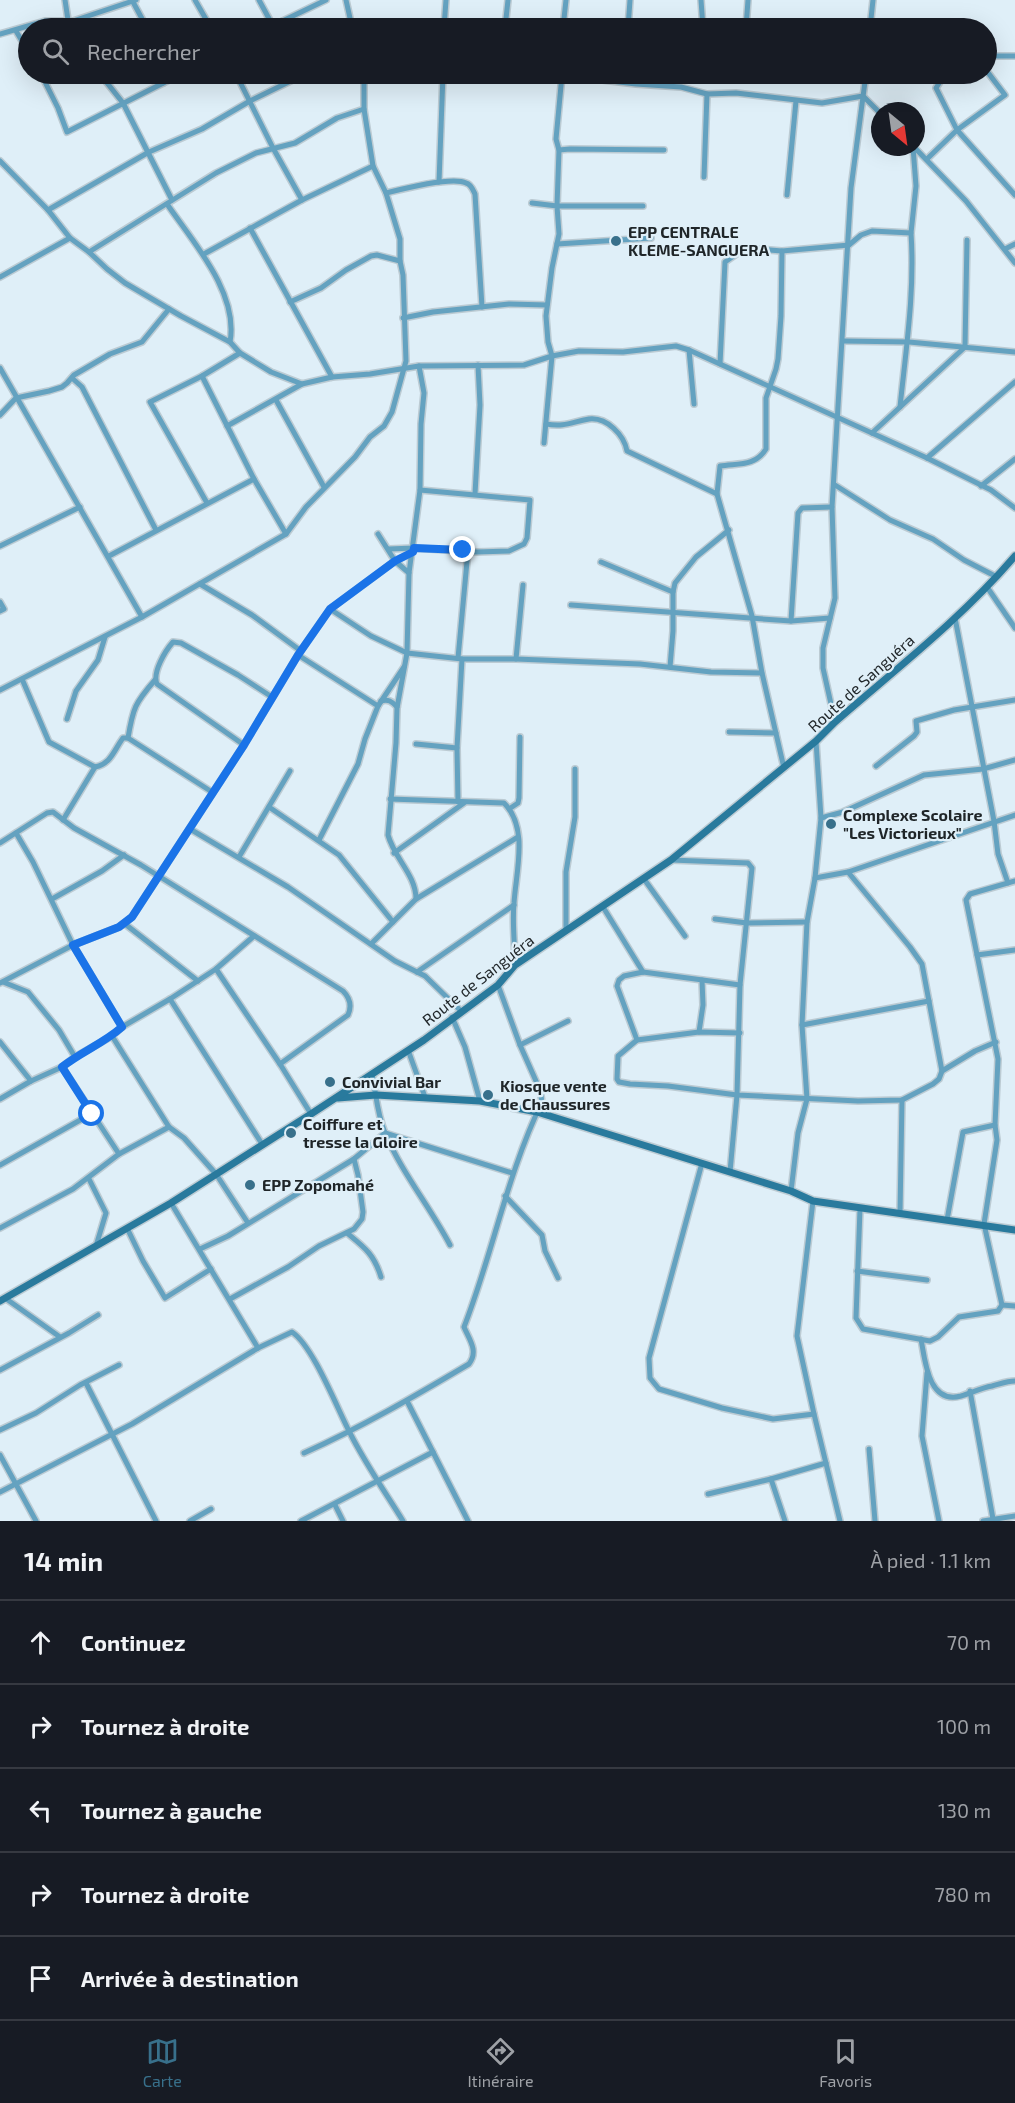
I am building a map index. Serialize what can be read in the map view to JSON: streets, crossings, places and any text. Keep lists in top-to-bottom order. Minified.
{"streets":{"street":["Route de Sanguéra"]},"places":["EPP CENTRALE KLEME-SANGUERA","Complexe Scolaire \"Les Victorieux\"","Convivial Bar","Kiosque vente de Chaussures","Coiffure et tresse la Gloire","EPP Zopomahé"],"north":"bottom right","page":{"search":"Rechercher","heading":["14 min","À pied · 1.1 km"],"list":[["Continuez","70 m"],["Tournez à droite","100 m"],["Tournez à gauche","130 m"],["Tournez à droite","780 m"],"Arrivée à destination"],"nav":["Carte","Itinéraire","Favoris"]}}
